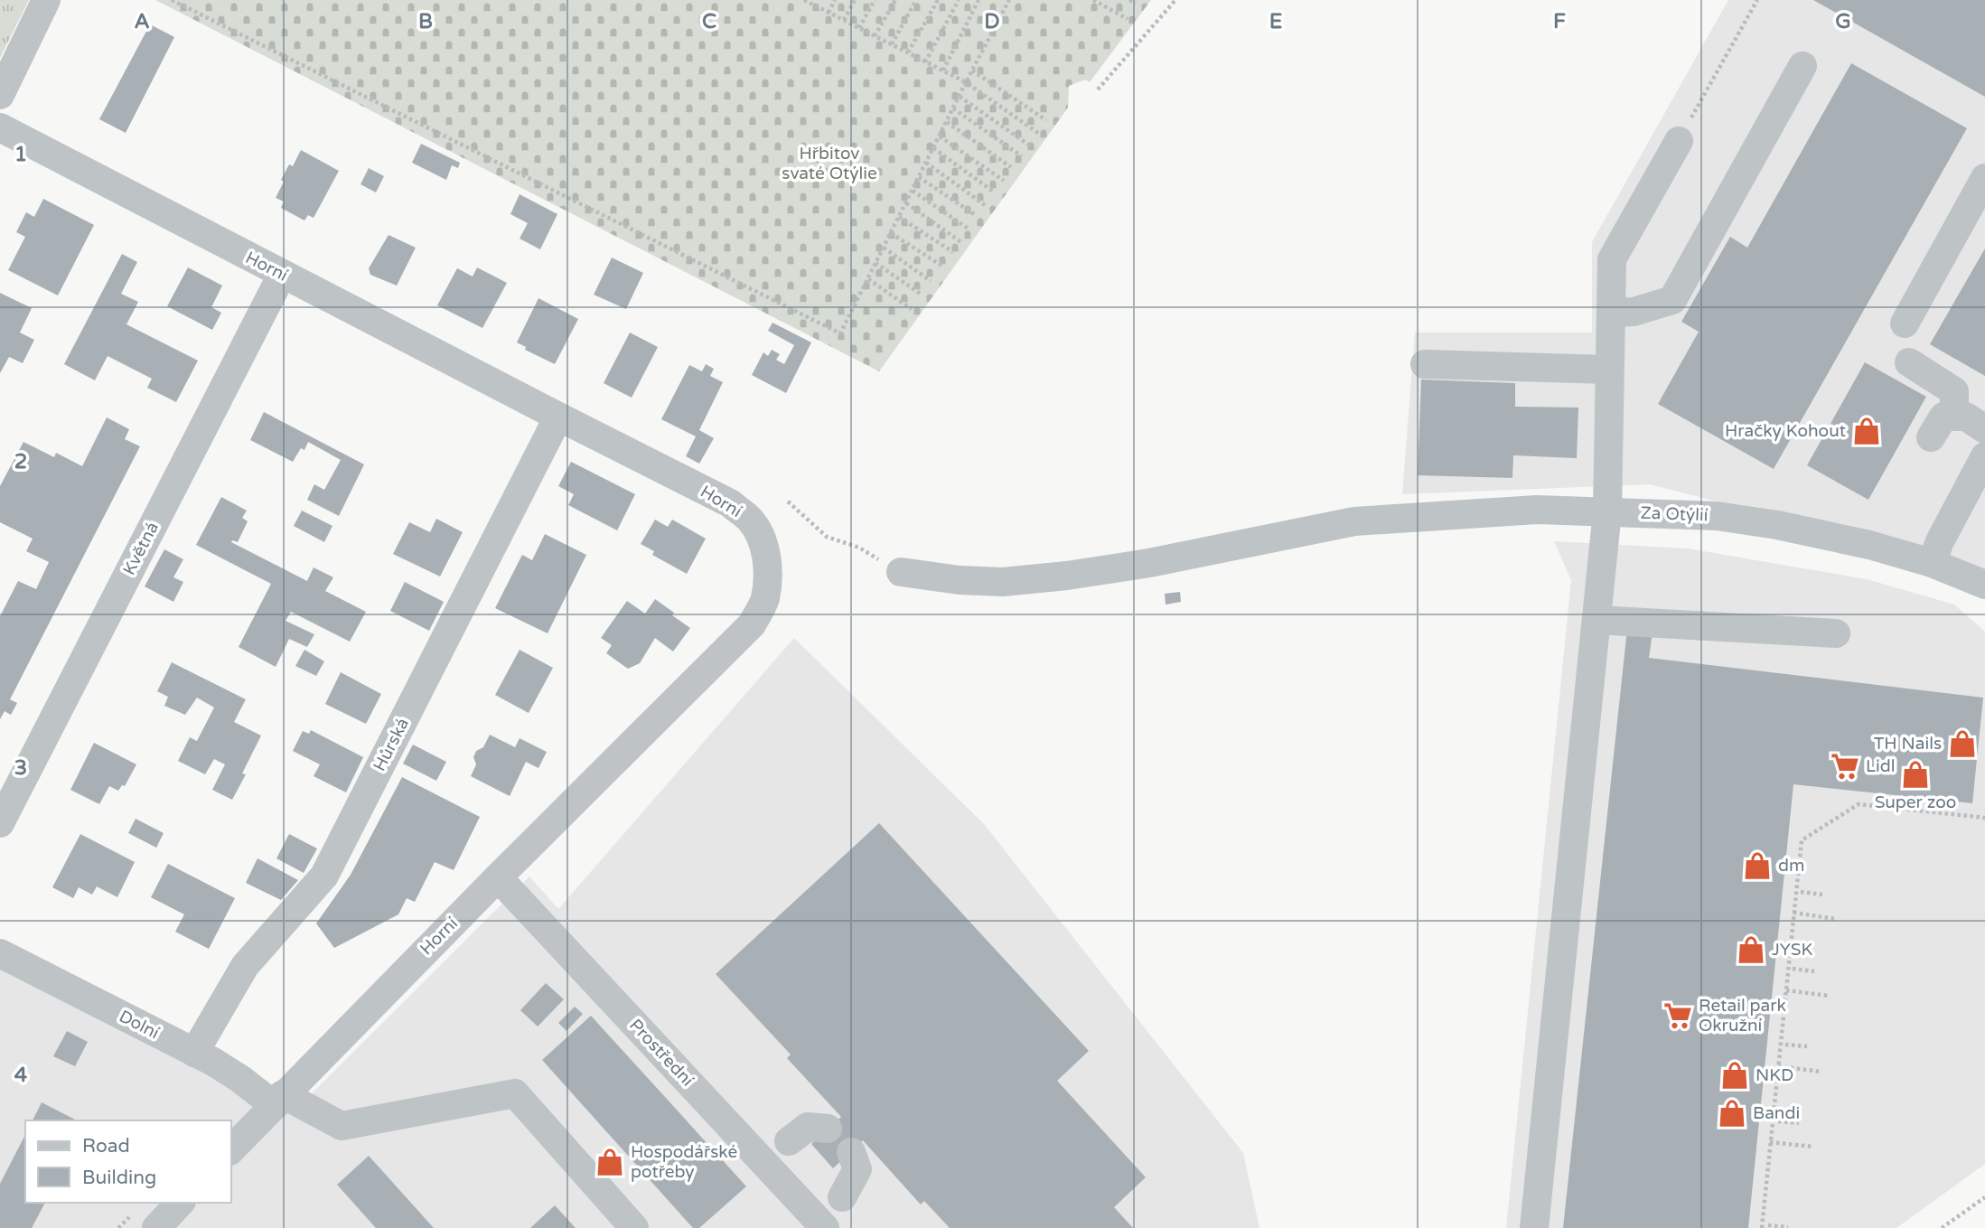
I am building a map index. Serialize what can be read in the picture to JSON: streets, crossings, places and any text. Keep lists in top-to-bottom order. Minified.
{"streets":{"street":["Horní","Za Otýlií","Květná","Hůrská","Dolní","Prostřední"]},"crossings":[["Horní","Květná"],["Horní","Hůrská"],["Horní","Dolní"],["Horní","Prostřední"],["Hůrská","Dolní"]],"parks":["Hřbitov svaté Otýlie"],"places":{"shop":["Hračky Kohout","TH Nails","Super zoo","dm","JYSK","NKD","Bandi","Hospodářské potřeby"],"supermarket":["Lidl","Retail park Okružní"]},"legend":["Road","Building"],"grid":{"columns":["A","B","C","D","E","F","G"],"rows":["1","2","3","4"]}}
